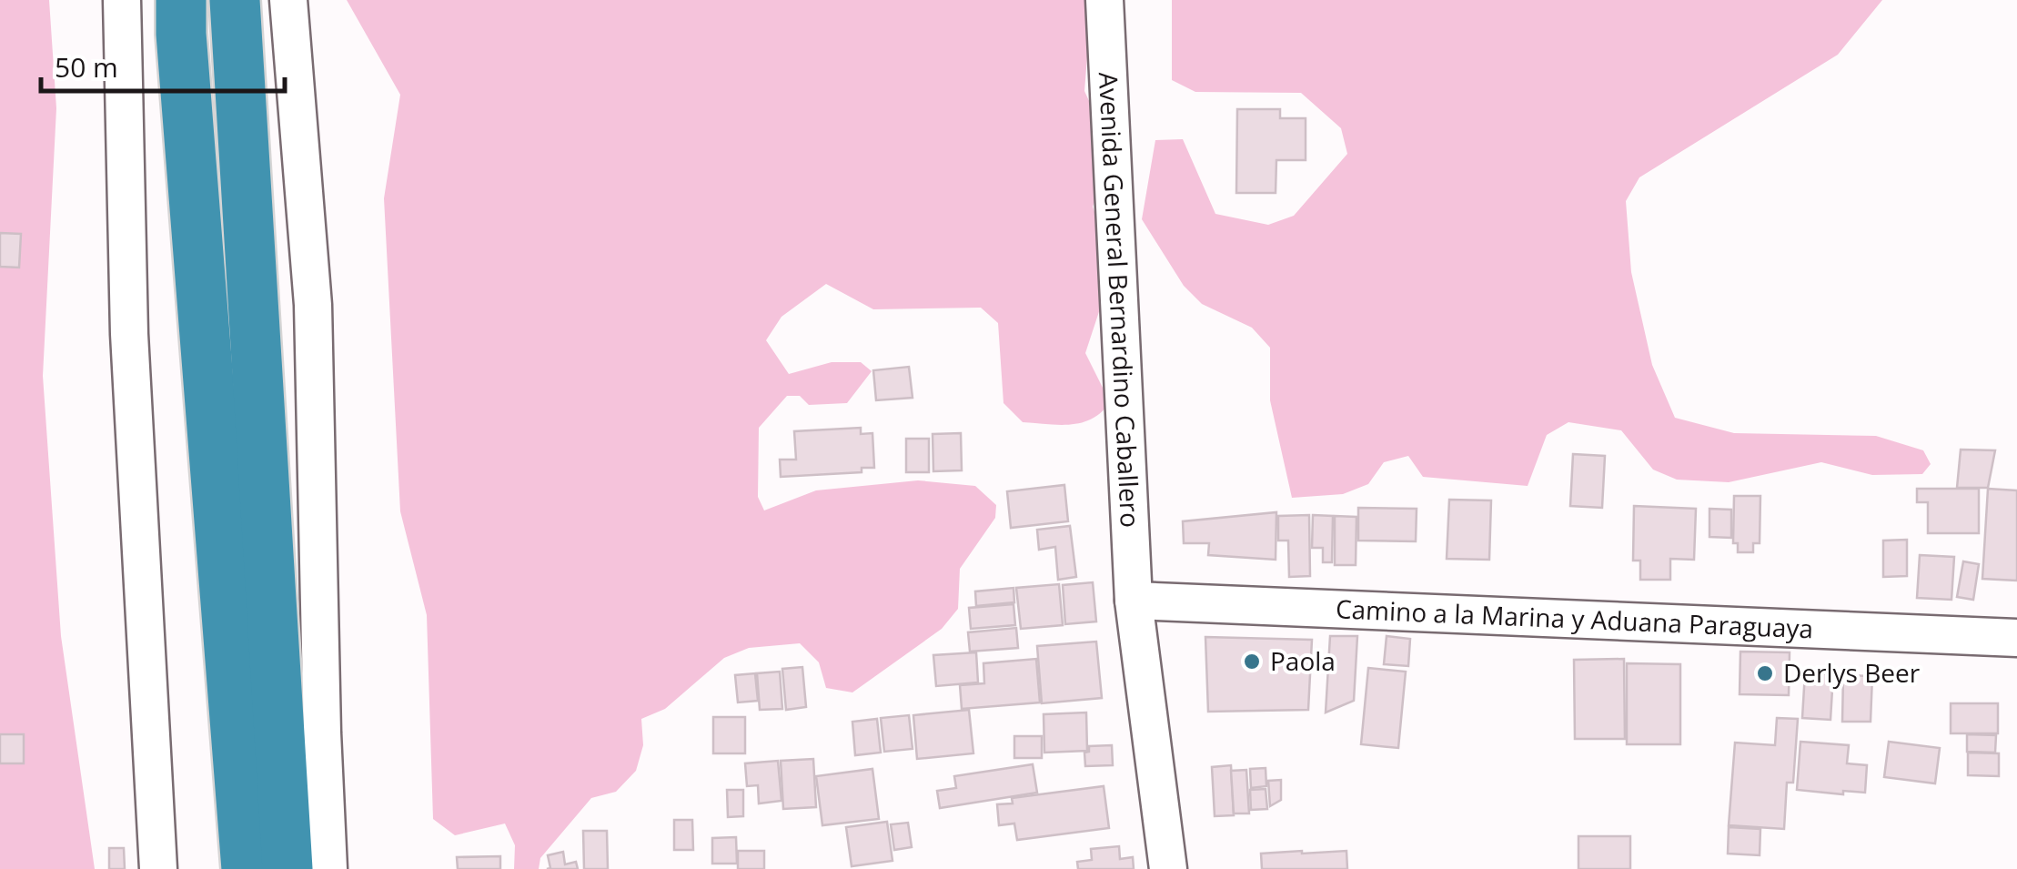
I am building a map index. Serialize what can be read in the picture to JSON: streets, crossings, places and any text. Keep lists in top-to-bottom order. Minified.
{"streets":{"street":["Avenida General Bernardino Caballero","Camino a la Marina y Aduana Paraguaya"]},"crossings":[["Avenida General Bernardino Caballero","Camino a la Marina y Aduana Paraguaya"]],"places":["Paola","Derlys Beer"],"scale_bar":"50 m"}
